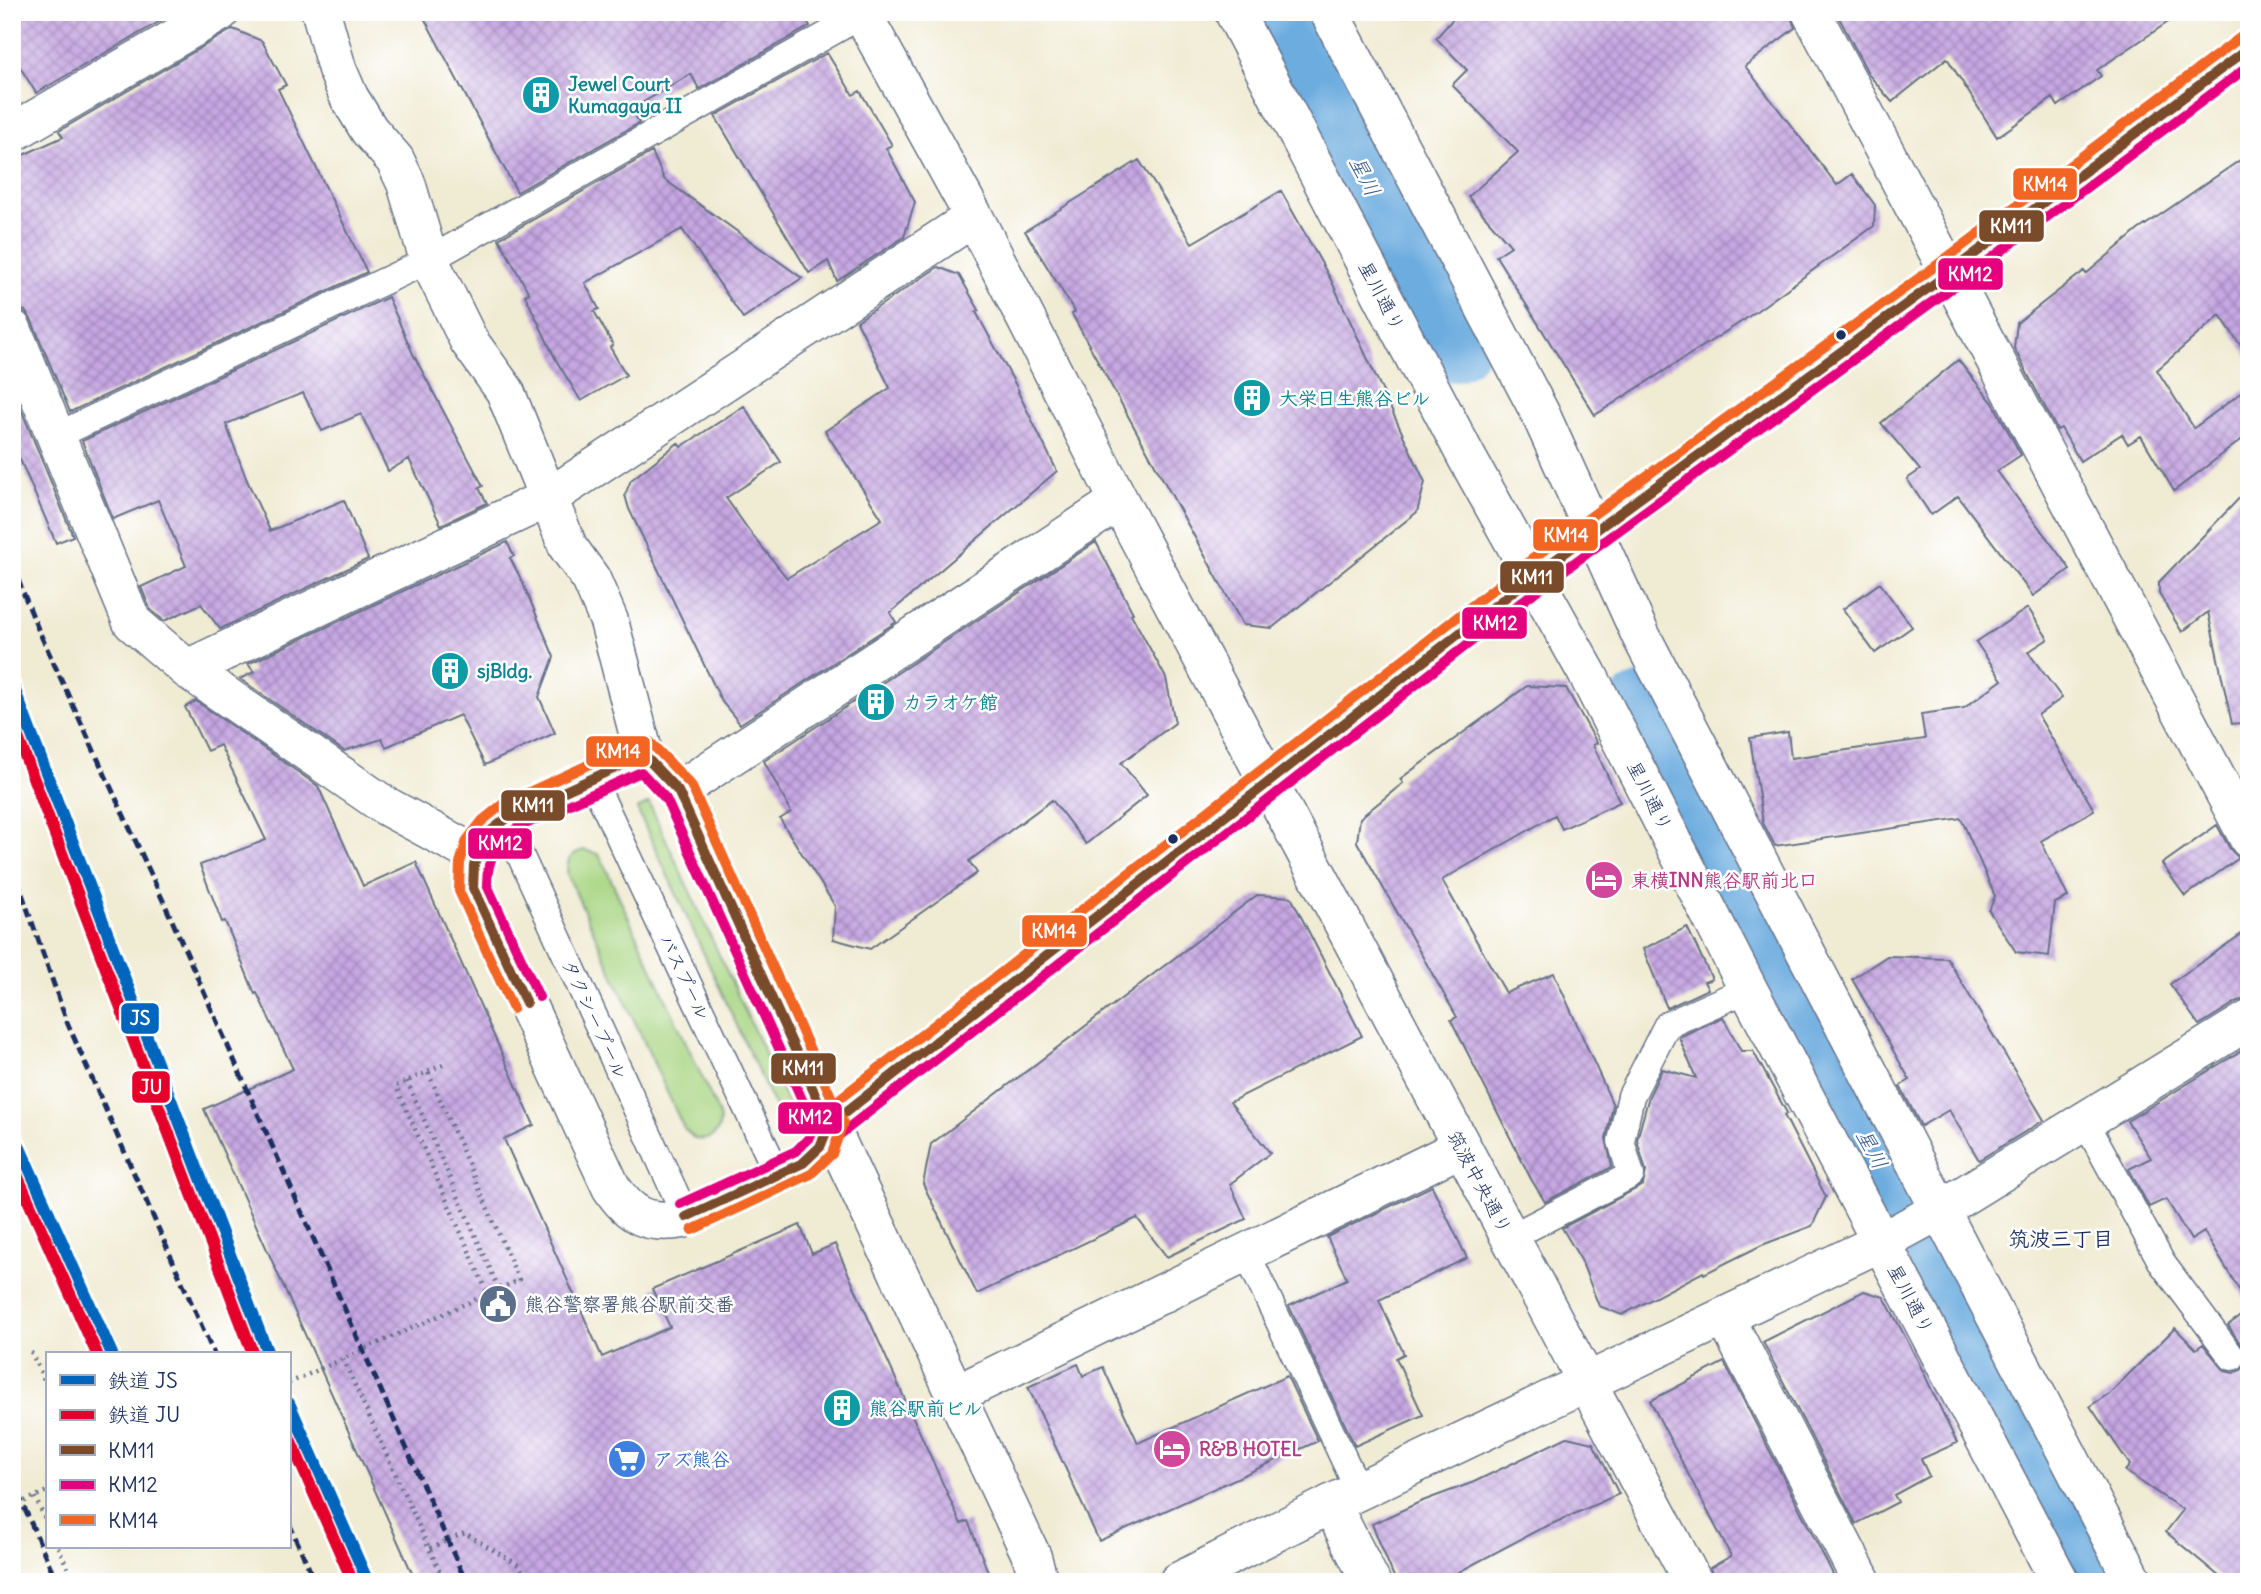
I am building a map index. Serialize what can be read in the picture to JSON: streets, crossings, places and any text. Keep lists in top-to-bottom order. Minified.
{"streets":{"street":["星川通り","筑波中央通り"],"lane":["バスプール","タクシープール"]},"districts":["筑波三丁目"],"water":["星川"],"places":{"building":["Jewel Court Kumagaya II","大栄日生熊谷ビル","sjBldg.","カラオケ館","熊谷駅前ビル"],"hotel":["東横INN熊谷駅前北口","R&B HOTEL"],"public building":["熊谷警察署熊谷駅前交番"],"supermarket":["アズ熊谷"]},"lines":["transit line KM14","transit line KM11","transit line KM12","rail line JS","rail line JU"],"legend":["鉄道 JS","鉄道 JU","KM11","KM12","KM14"]}
